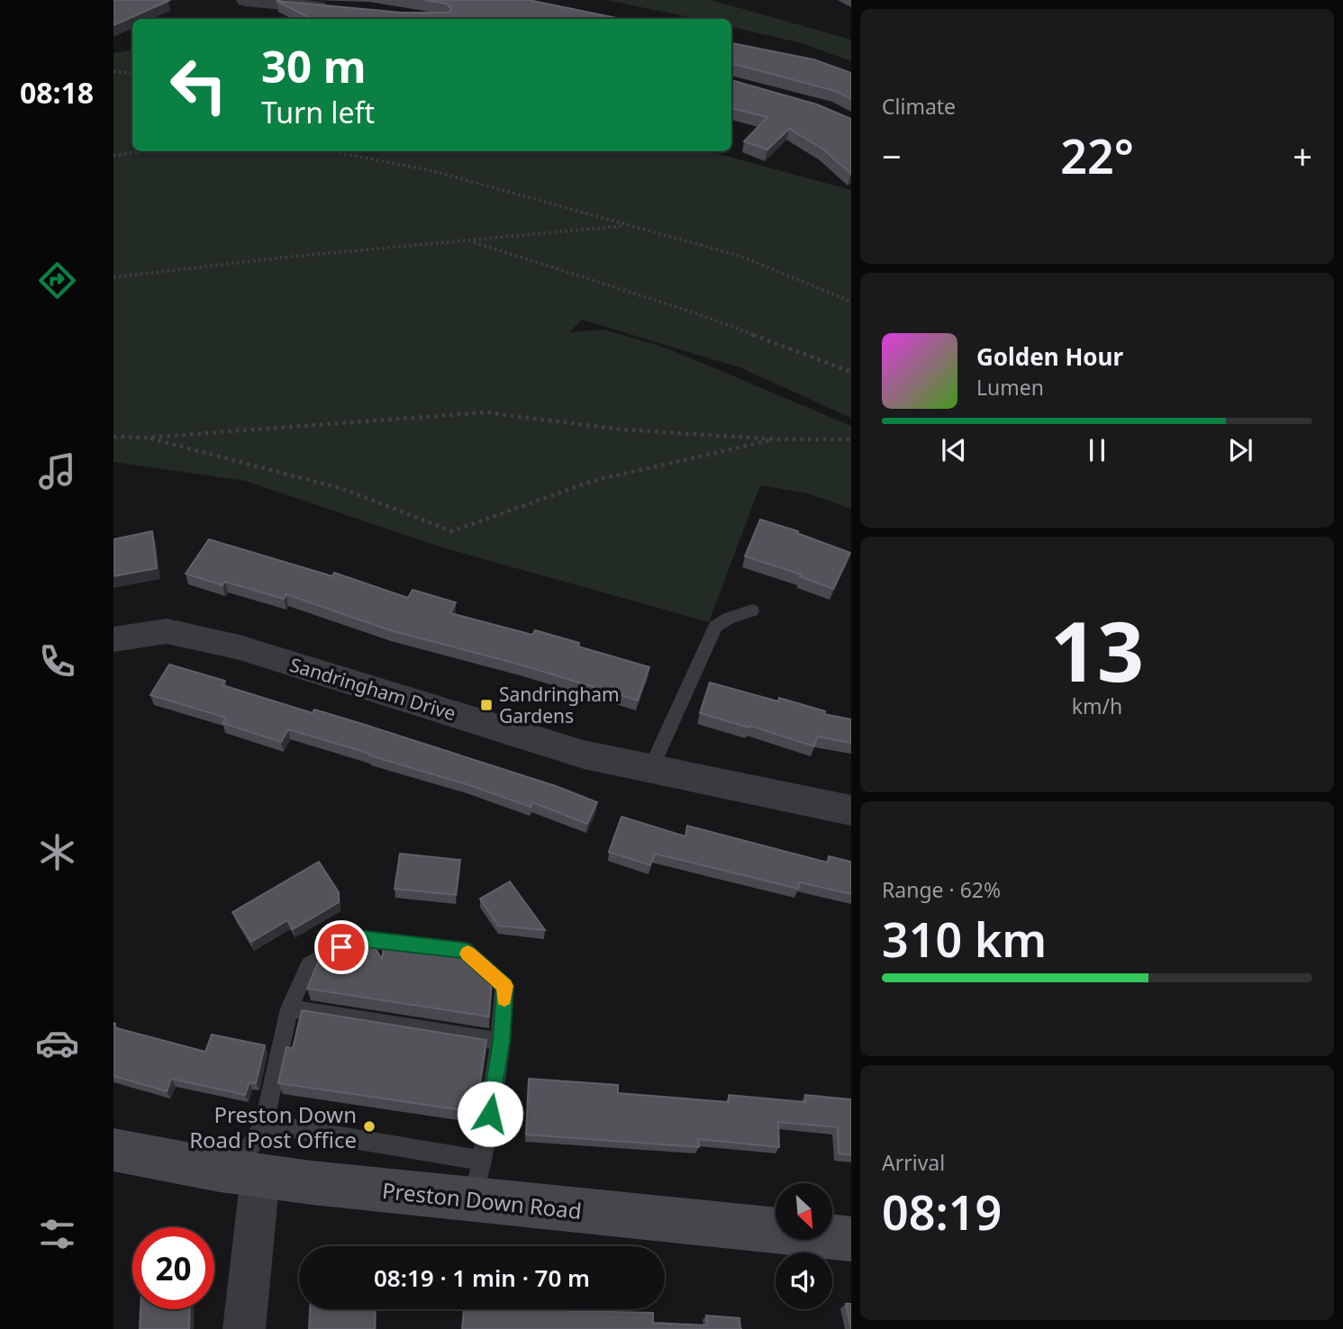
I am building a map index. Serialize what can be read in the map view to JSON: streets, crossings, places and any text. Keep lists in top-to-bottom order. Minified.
{"streets":{"street":["Sandringham Drive","Preston Down Road"]},"places":{"transit":["Sandringham Gardens"],"other":["Preston Down Road Post Office"]},"north":"bottom right","page":{"tabs":"08:18","tile":["Climate",["13","km/h"],["Range · 62%","310 km"],["Arrival","08:19"]],"turn":["30 m","Turn left"],"heat":["−","22°","+"],"song":["Golden Hour","Lumen"],"limit":"20","trip":"08:19 · 1 min · 70 m"}}
